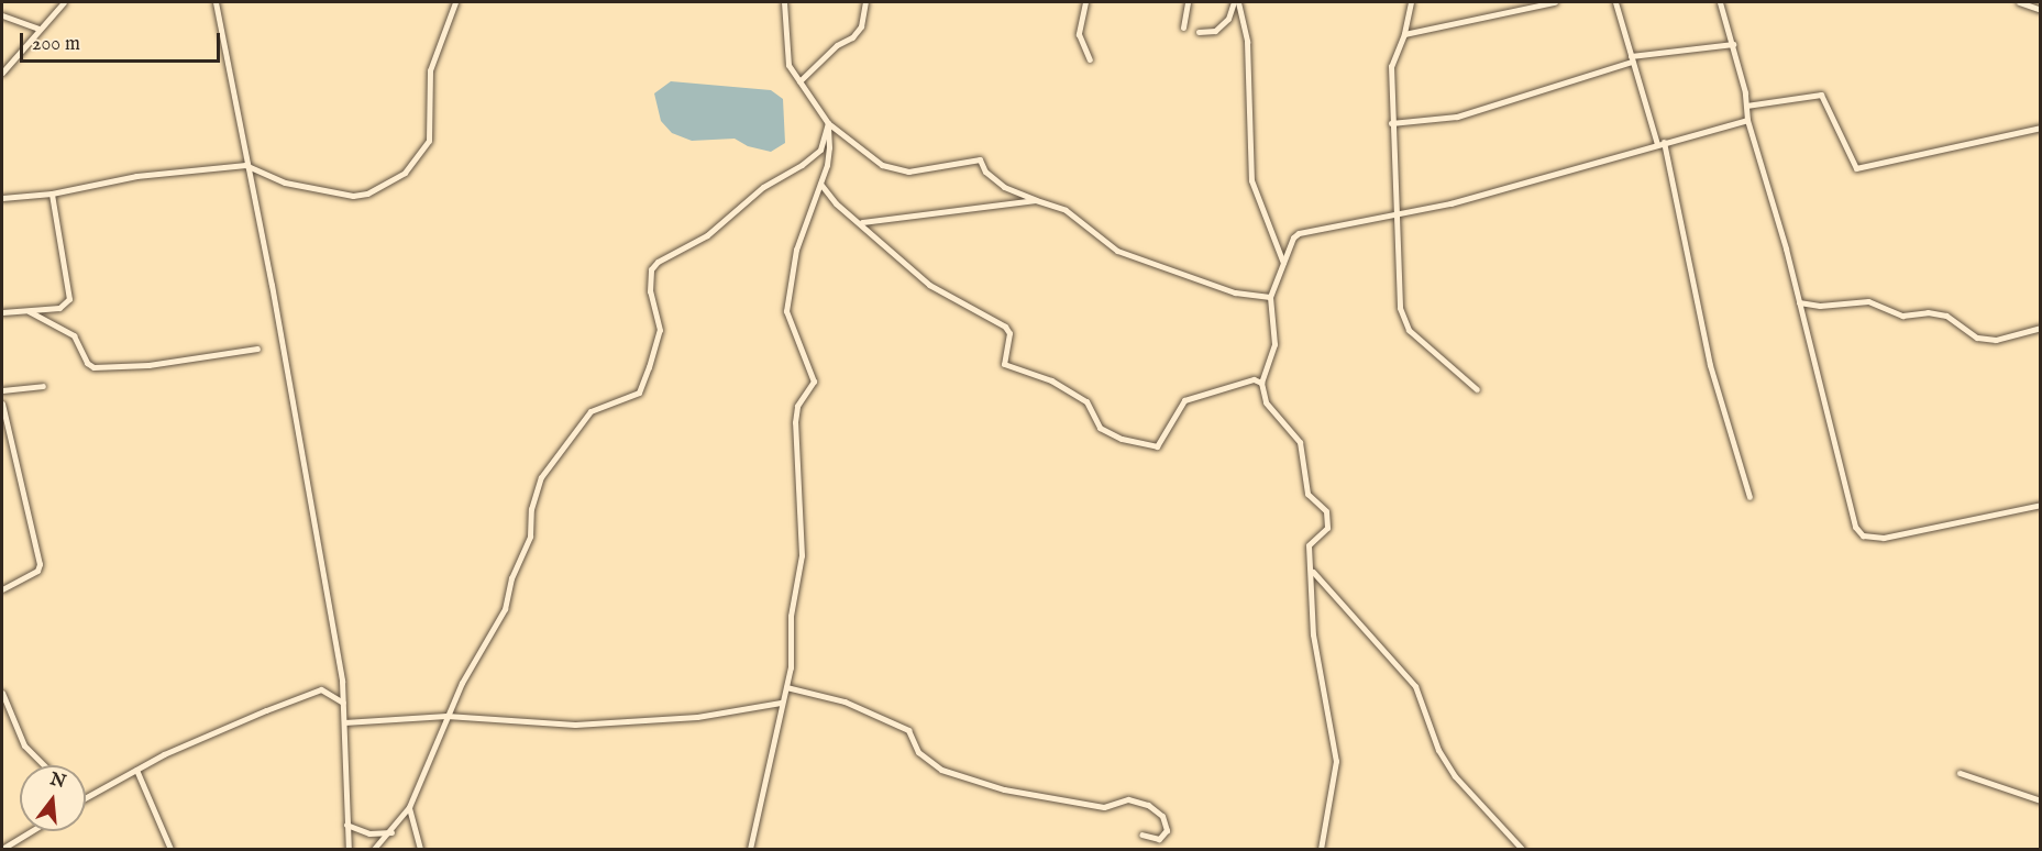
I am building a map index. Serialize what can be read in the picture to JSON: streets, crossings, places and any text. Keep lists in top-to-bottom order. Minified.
{"scale_bar":"200 m","north":"top"}
